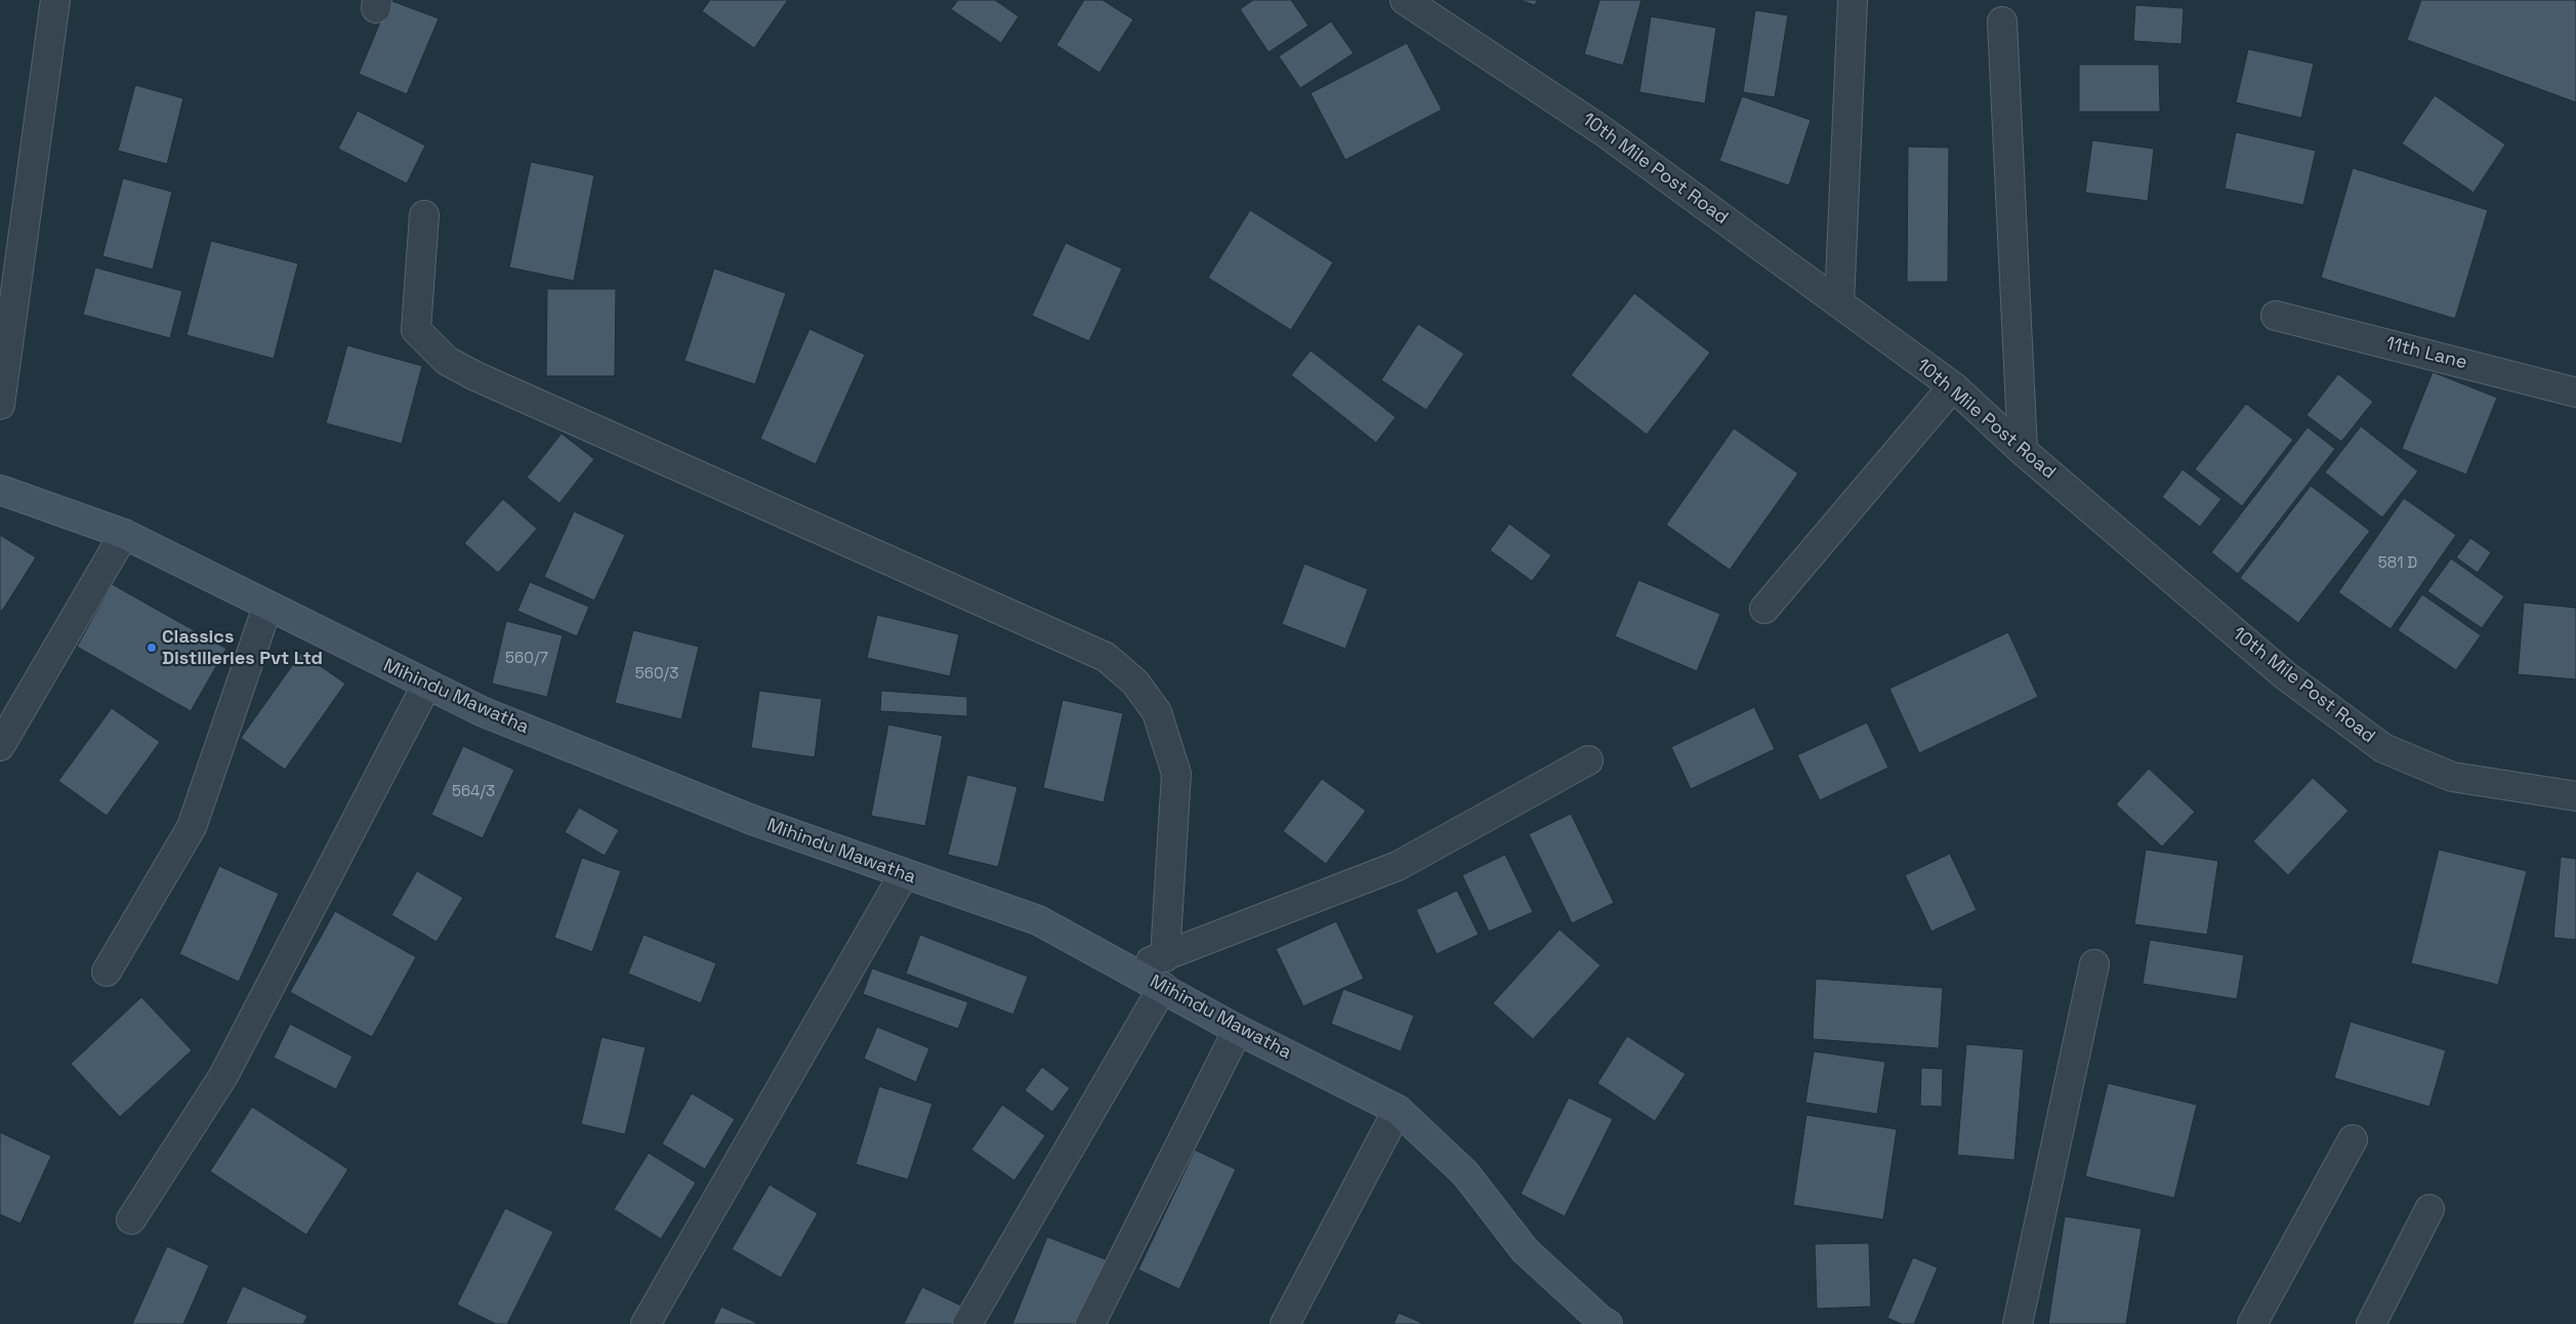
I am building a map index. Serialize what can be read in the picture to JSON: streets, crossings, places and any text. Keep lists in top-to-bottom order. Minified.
{"streets":{"street":["10th Mile Post Road","11th Lane","Mihindu Mawatha"]},"places":["Classics Distilleries Pvt Ltd"],"house_numbers":["581 D","560/7","560/3","564/3"]}
